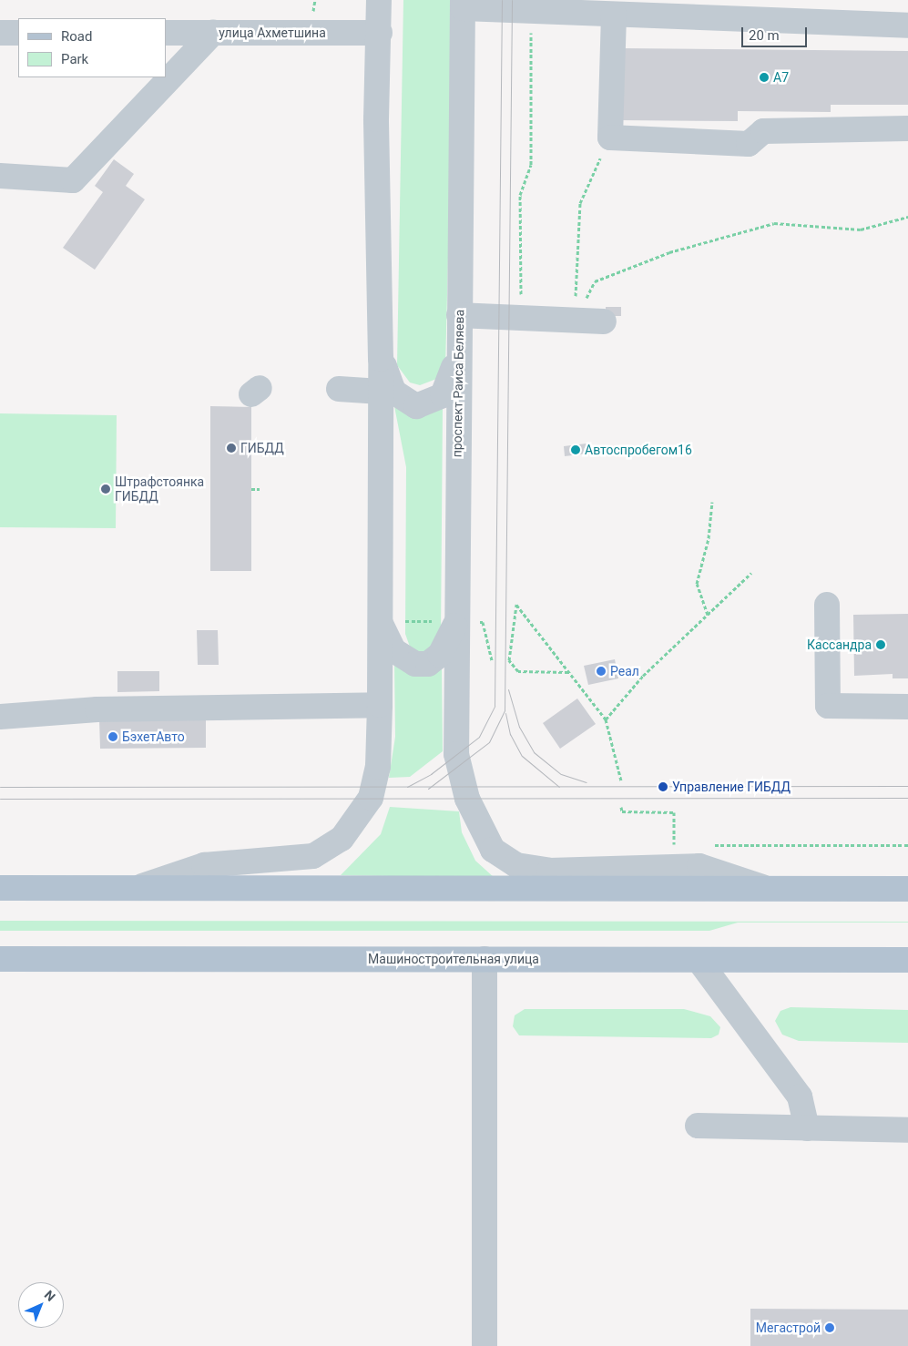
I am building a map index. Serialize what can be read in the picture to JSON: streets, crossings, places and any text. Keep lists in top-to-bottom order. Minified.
{"streets":{"main road":["Машиностроительная улица"],"street":["улица Ахметшина","проспект Раиса Беляева"]},"places":["А7","ГИБДД","Автоспробегом16","Штрафстоянка ГИБДД","Кассандра","Реал","БэхетАвто","Управление ГИБДД","Мегастрой"],"legend":["Road","Park"],"scale_bar":"20 m","north":"top right"}
